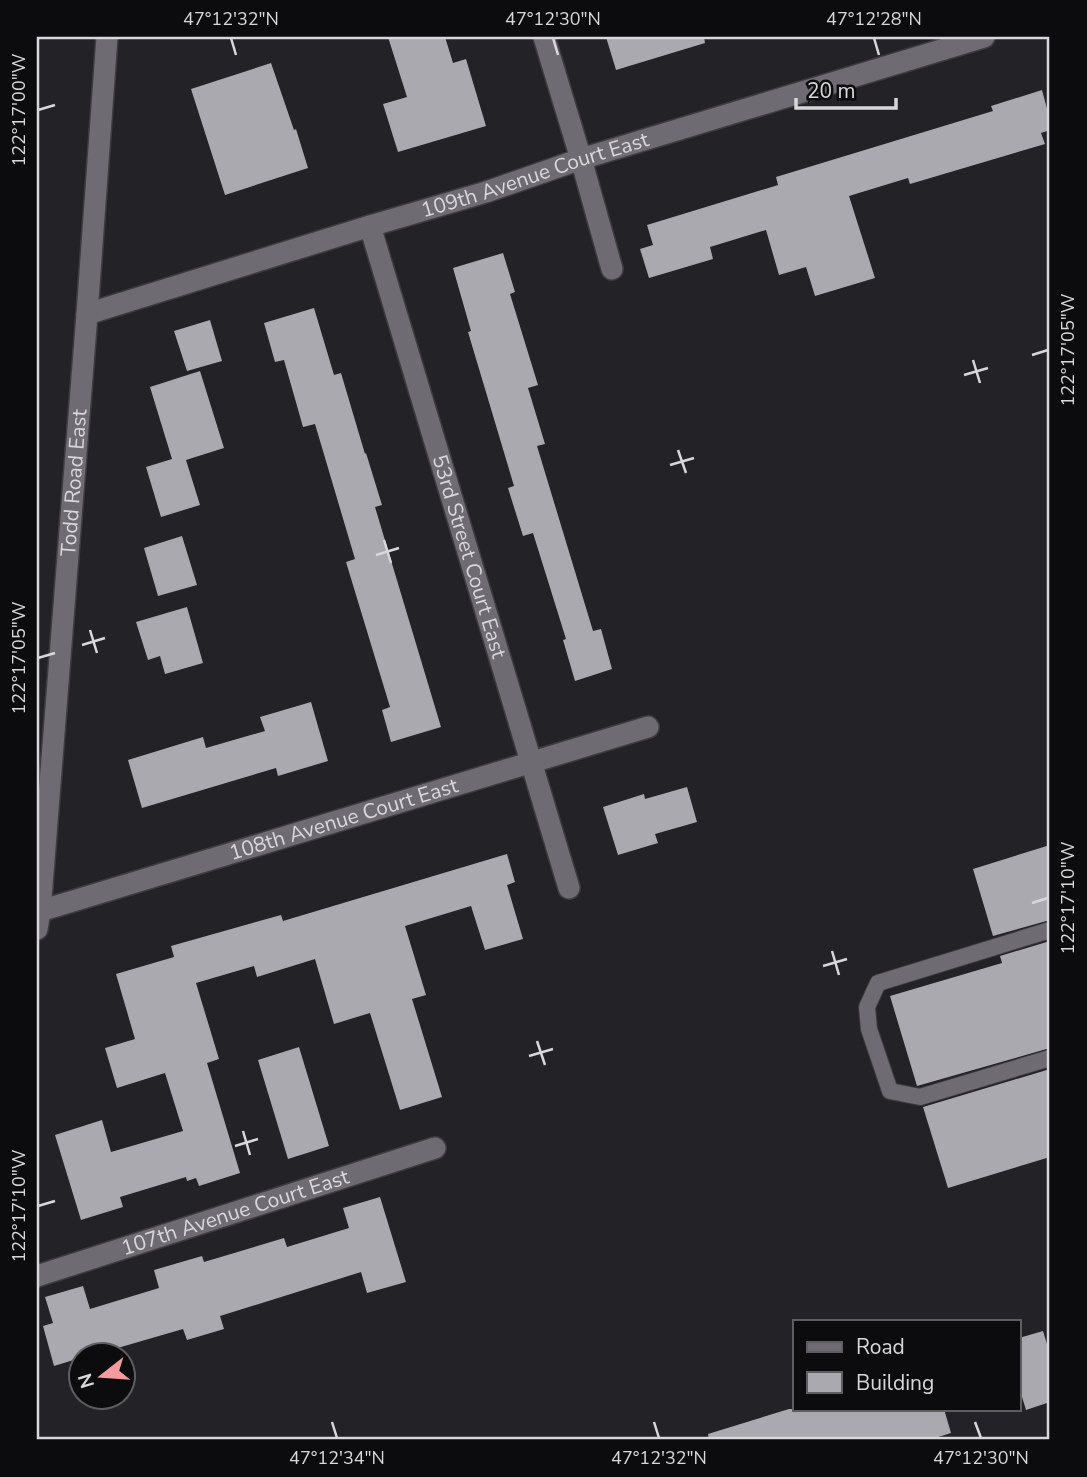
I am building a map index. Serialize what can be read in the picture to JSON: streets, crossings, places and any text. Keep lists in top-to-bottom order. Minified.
{"streets":{"street":["109th Avenue Court East","Todd Road East","53rd Street Court East","108th Avenue Court East","107th Avenue Court East"]},"crossings":[["109th Avenue Court East","Todd Road East"],["109th Avenue Court East","53rd Street Court East"],["Todd Road East","108th Avenue Court East"],["53rd Street Court East","108th Avenue Court East"]],"legend":["Road","Building"],"scale_bar":"20 m","north":"left","coordinates":["47°12'32\"N","47°12'30\"N","47°12'28\"N","122°17'00\"W","122°17'05\"W","122°17'10\"W","47°12'34\"N"]}
